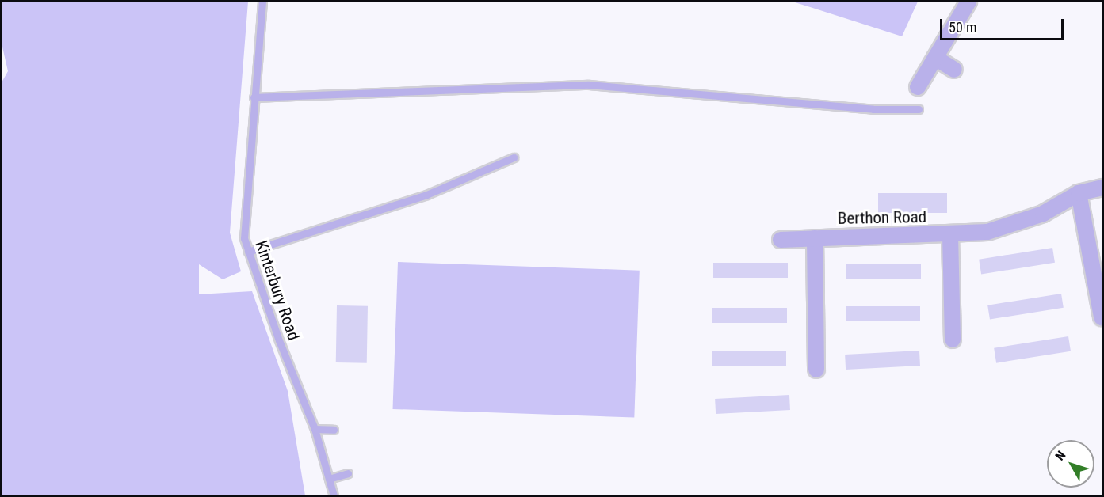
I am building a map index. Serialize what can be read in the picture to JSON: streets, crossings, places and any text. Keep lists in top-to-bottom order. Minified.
{"streets":{"street":["Berthon Road"],"lane":["Kinterbury Road"]},"scale_bar":"50 m","north":"top left"}
